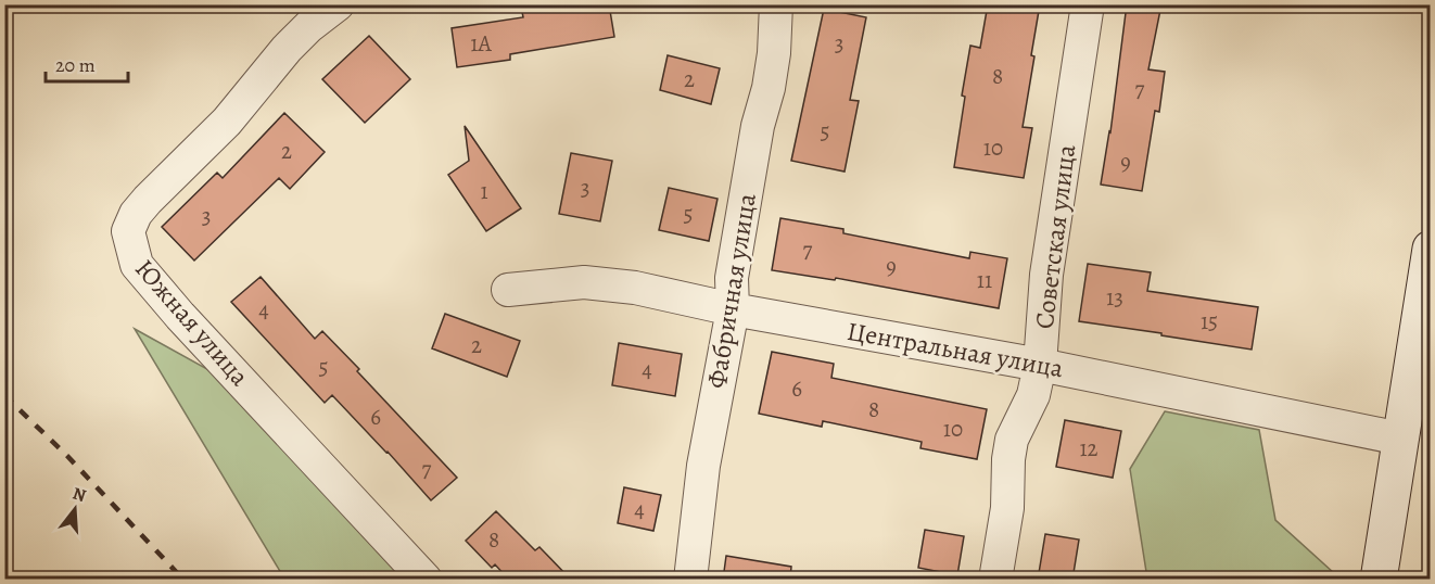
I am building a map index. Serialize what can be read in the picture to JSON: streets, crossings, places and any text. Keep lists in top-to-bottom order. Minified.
{"streets":{"street":["Советская улица","Фабричная улица","Южная улица","Центральная улица"]},"crossings":[["Советская улица","Центральная улица"],["Фабричная улица","Центральная улица"]],"house_numbers":["1А","3","8","2","7","5","10","2","9","3","1","5","3","7","9","11","13","4","15","2","5","4","6","8","6","10","12","7","4","8"],"scale_bar":"20 m","north":"top"}
